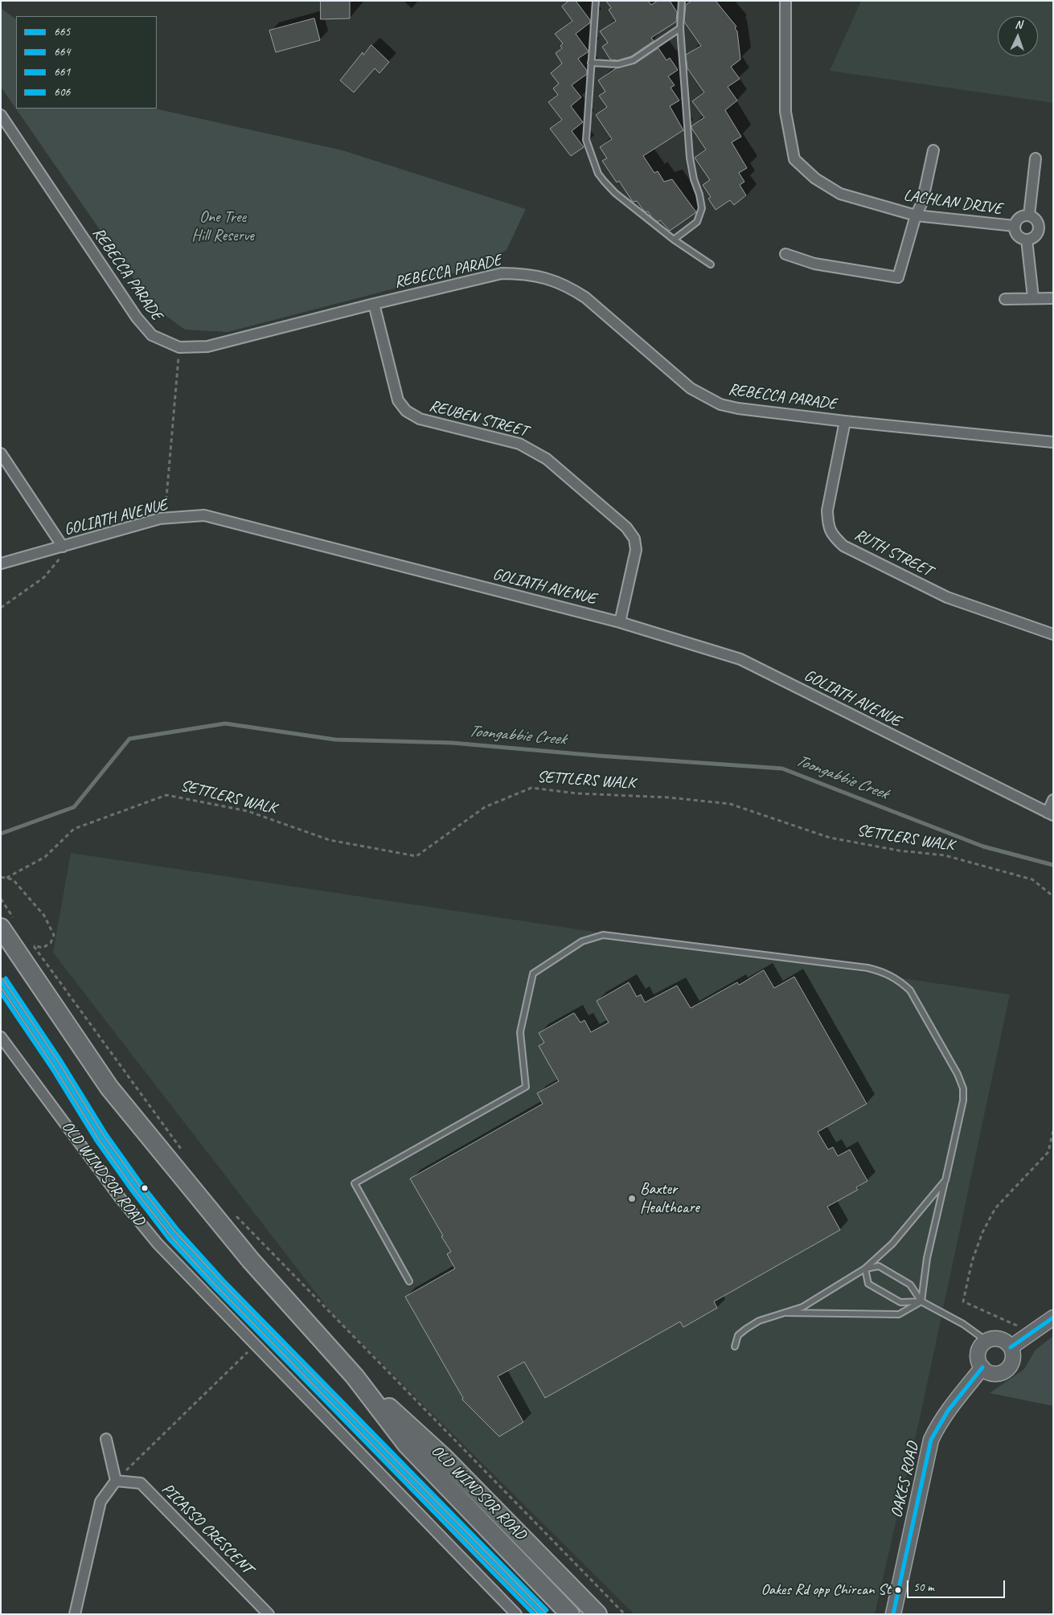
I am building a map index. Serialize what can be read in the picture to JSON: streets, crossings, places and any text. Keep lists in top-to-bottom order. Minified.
{"streets":{"highway":["OLD WINDSOR ROAD"],"street":["LACHLAN DRIVE","REBECCA PARADE","REUBEN STREET","GOLIATH AVENUE","RUTH STREET","OAKES ROAD","PICASSO CRESCENT"],"path":["SETTLERS WALK"]},"crossings":[["REBECCA PARADE","REUBEN STREET"],["REBECCA PARADE","RUTH STREET"],["REUBEN STREET","GOLIATH AVENUE"]],"water":["Toongabbie Creek"],"parks":["One Tree Hill Reserve"],"places":["Baxter Healthcare","Oakes Rd opp Chircan St"],"lines":["transit line 661","transit line 665","transit line 664","transit line 606"],"legend":["665","664","661","606"],"scale_bar":"50 m","north":"top"}
